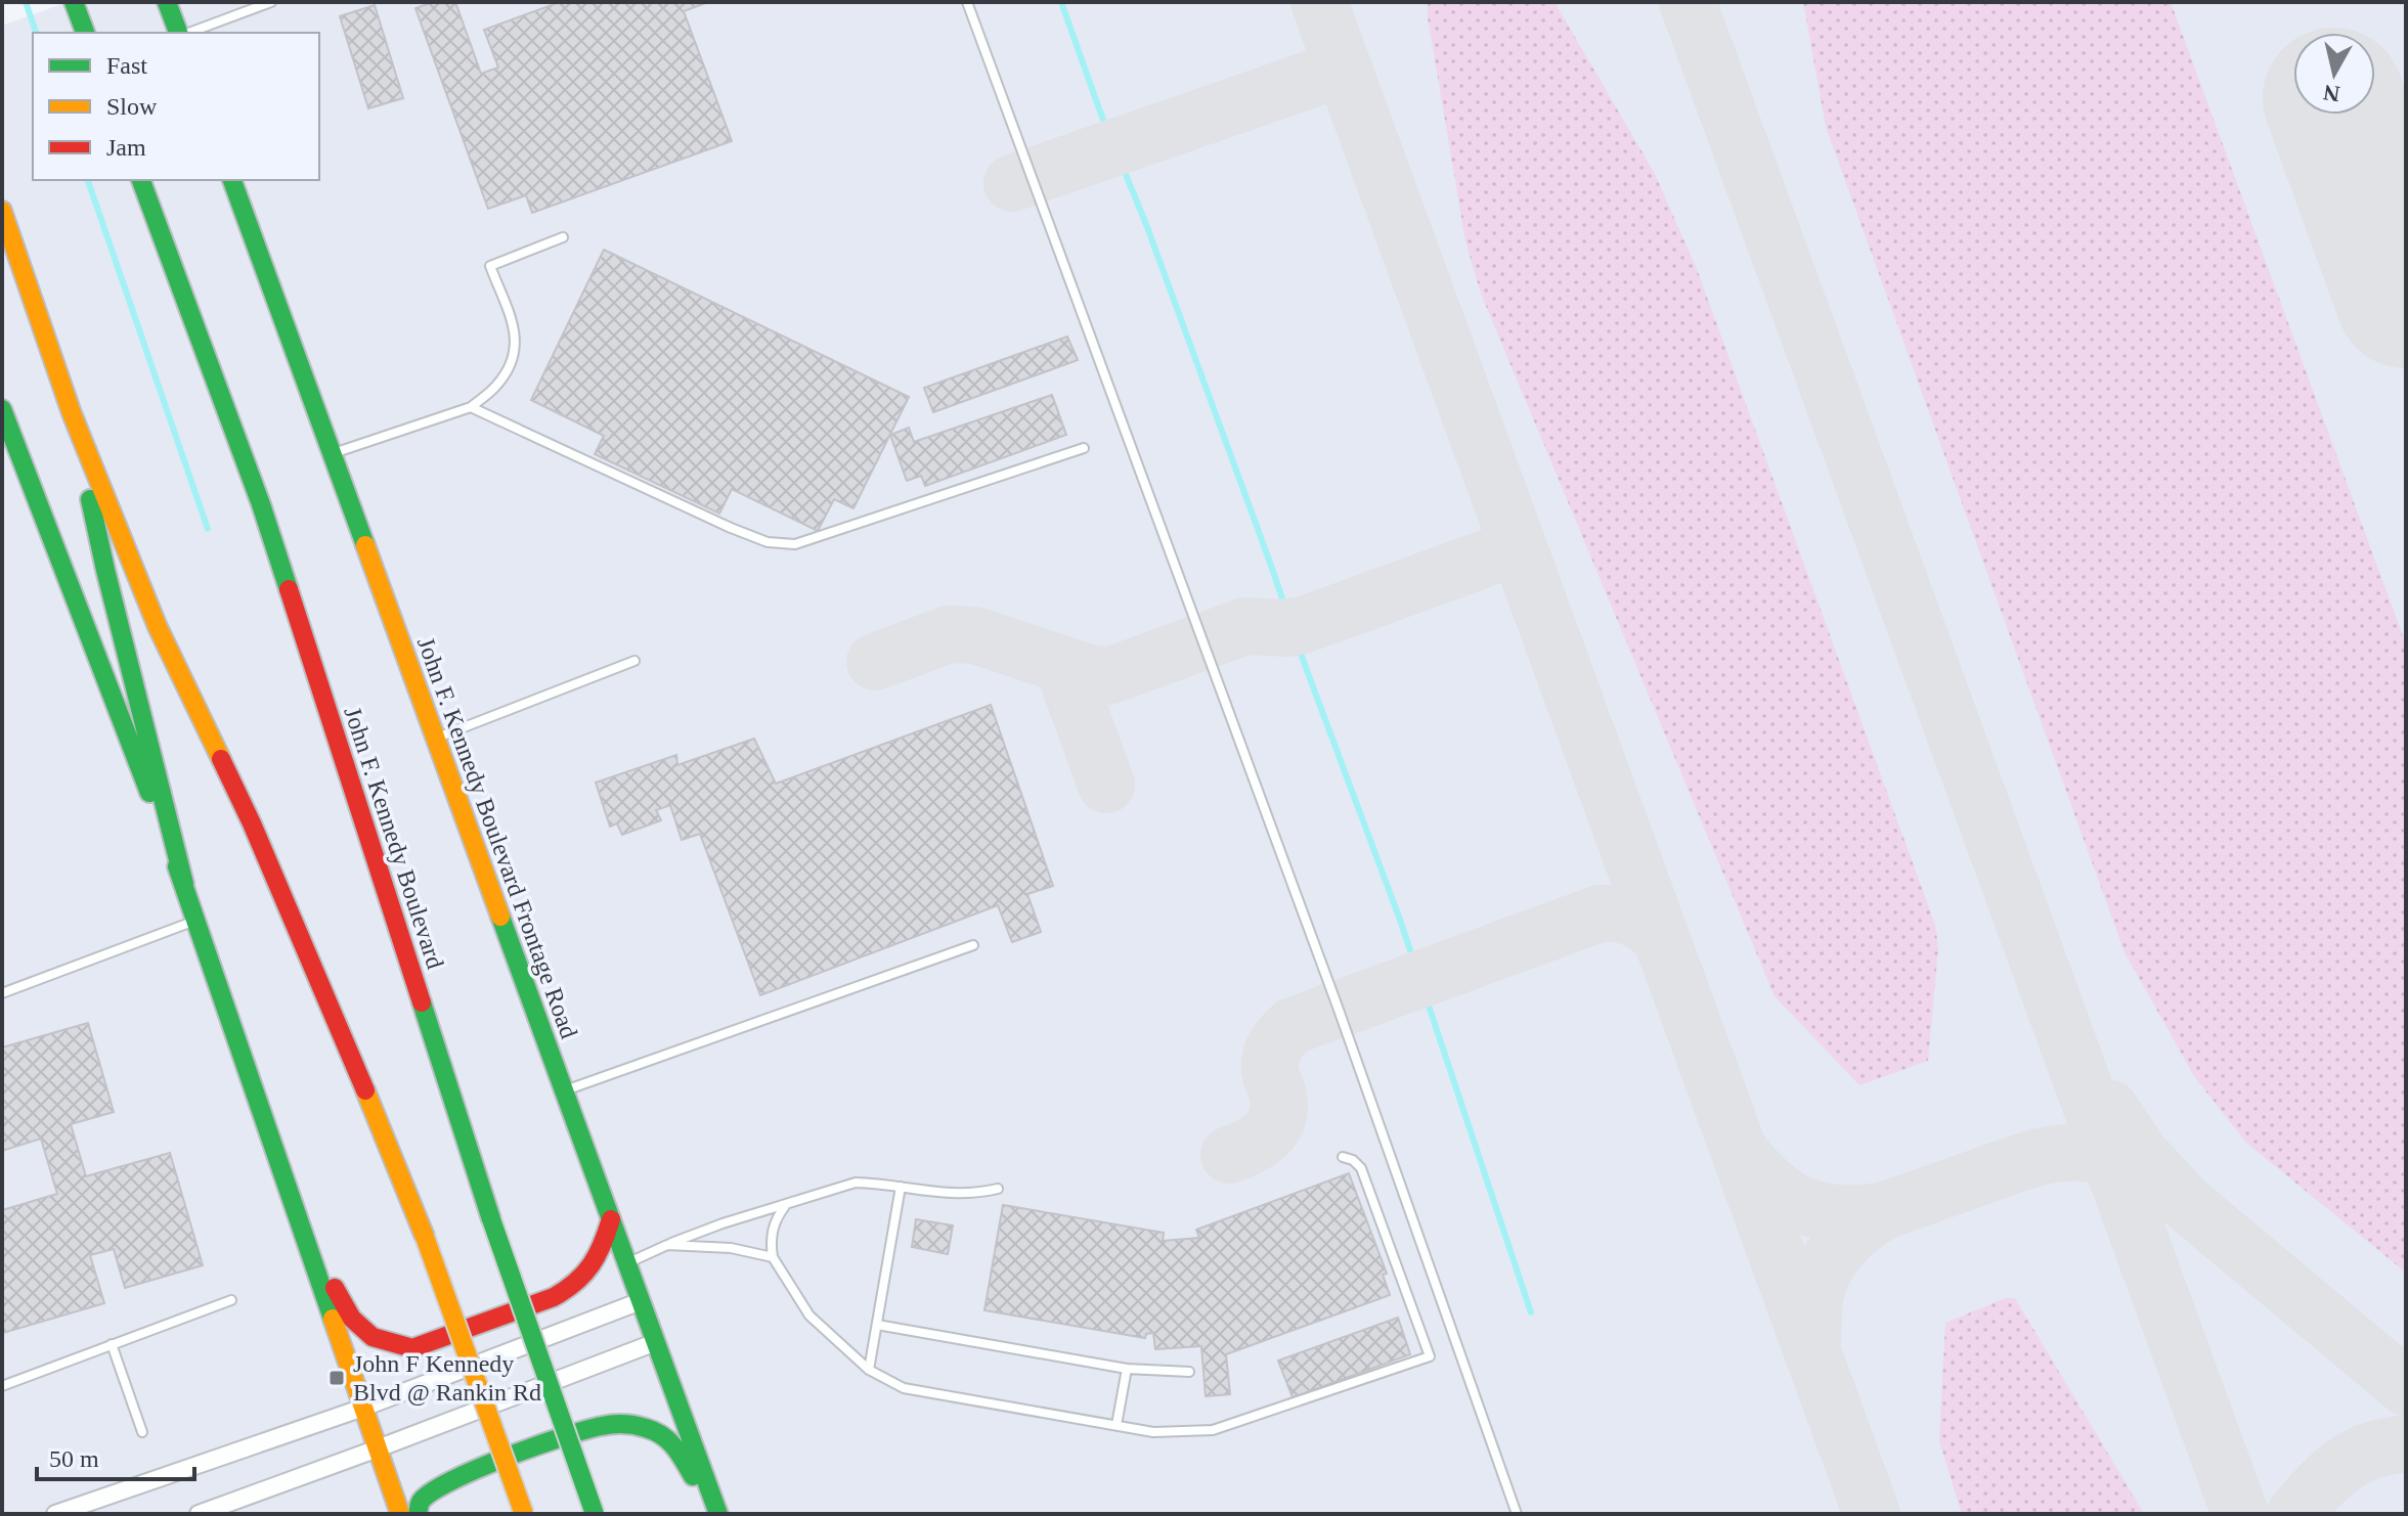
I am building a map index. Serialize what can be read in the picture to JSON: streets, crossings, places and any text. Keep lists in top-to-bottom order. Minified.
{"streets":{"main road":["John F. Kennedy Boulevard","John F. Kennedy Boulevard Frontage Road"]},"places":{"transit":["John F Kennedy Blvd @ Rankin Rd"]},"legend":["Fast","Slow","Jam"],"scale_bar":"50 m","north":"bottom"}
